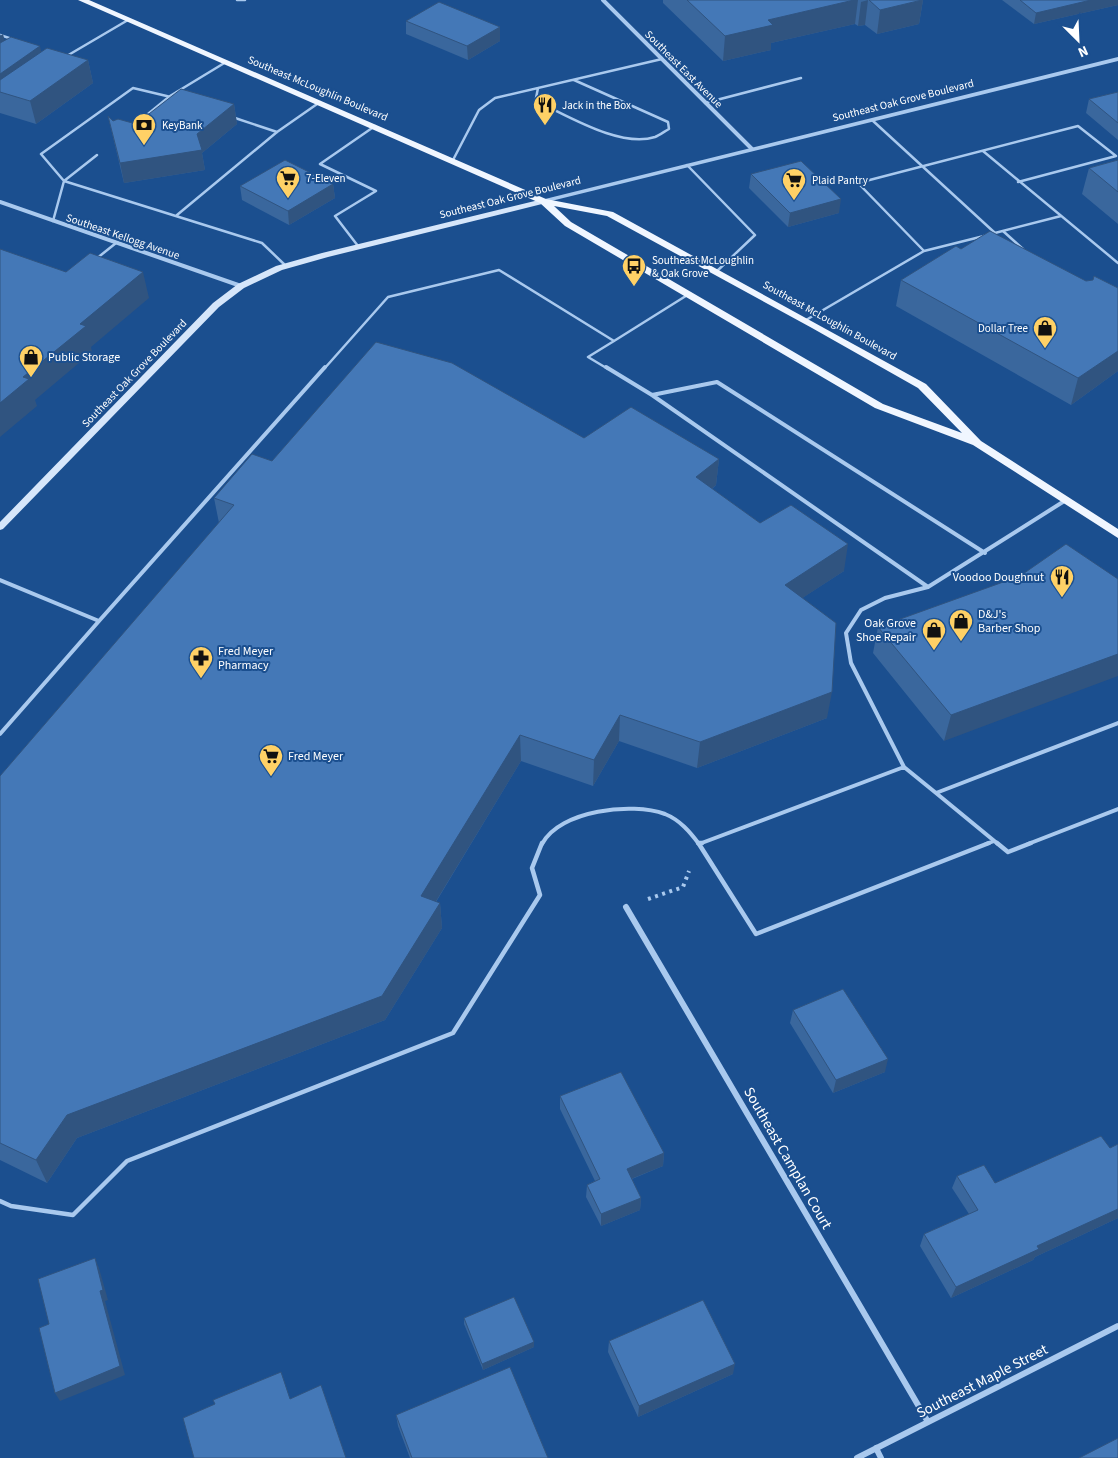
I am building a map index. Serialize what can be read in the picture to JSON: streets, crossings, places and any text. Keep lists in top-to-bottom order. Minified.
{"streets":{"main road":["Southeast McLoughlin Boulevard","Southeast Oak Grove Boulevard"],"street":["Southeast East Avenue","Southeast Kellogg Avenue","Southeast Camplan Court","Southeast Maple Street"]},"crossings":[["Southeast East Avenue","Southeast Oak Grove Boulevard"],["Southeast McLoughlin Boulevard","Southeast Oak Grove Boulevard"],["Southeast Oak Grove Boulevard","Southeast Kellogg Avenue"],["Southeast Camplan Court","Southeast Maple Street"]],"places":{"restaurant":["Jack in the Box","Voodoo Doughnut"],"bank":["KeyBank"],"supermarket":["7-Eleven","Plaid Pantry","Fred Meyer"],"bus stop":["Southeast McLoughlin & Oak Grove"],"shop":["Dollar Tree","Public Storage","D&J's Barber Shop","Oak Grove Shoe Repair"],"pharmacy":["Fred Meyer Pharmacy"]},"north":"bottom right"}
